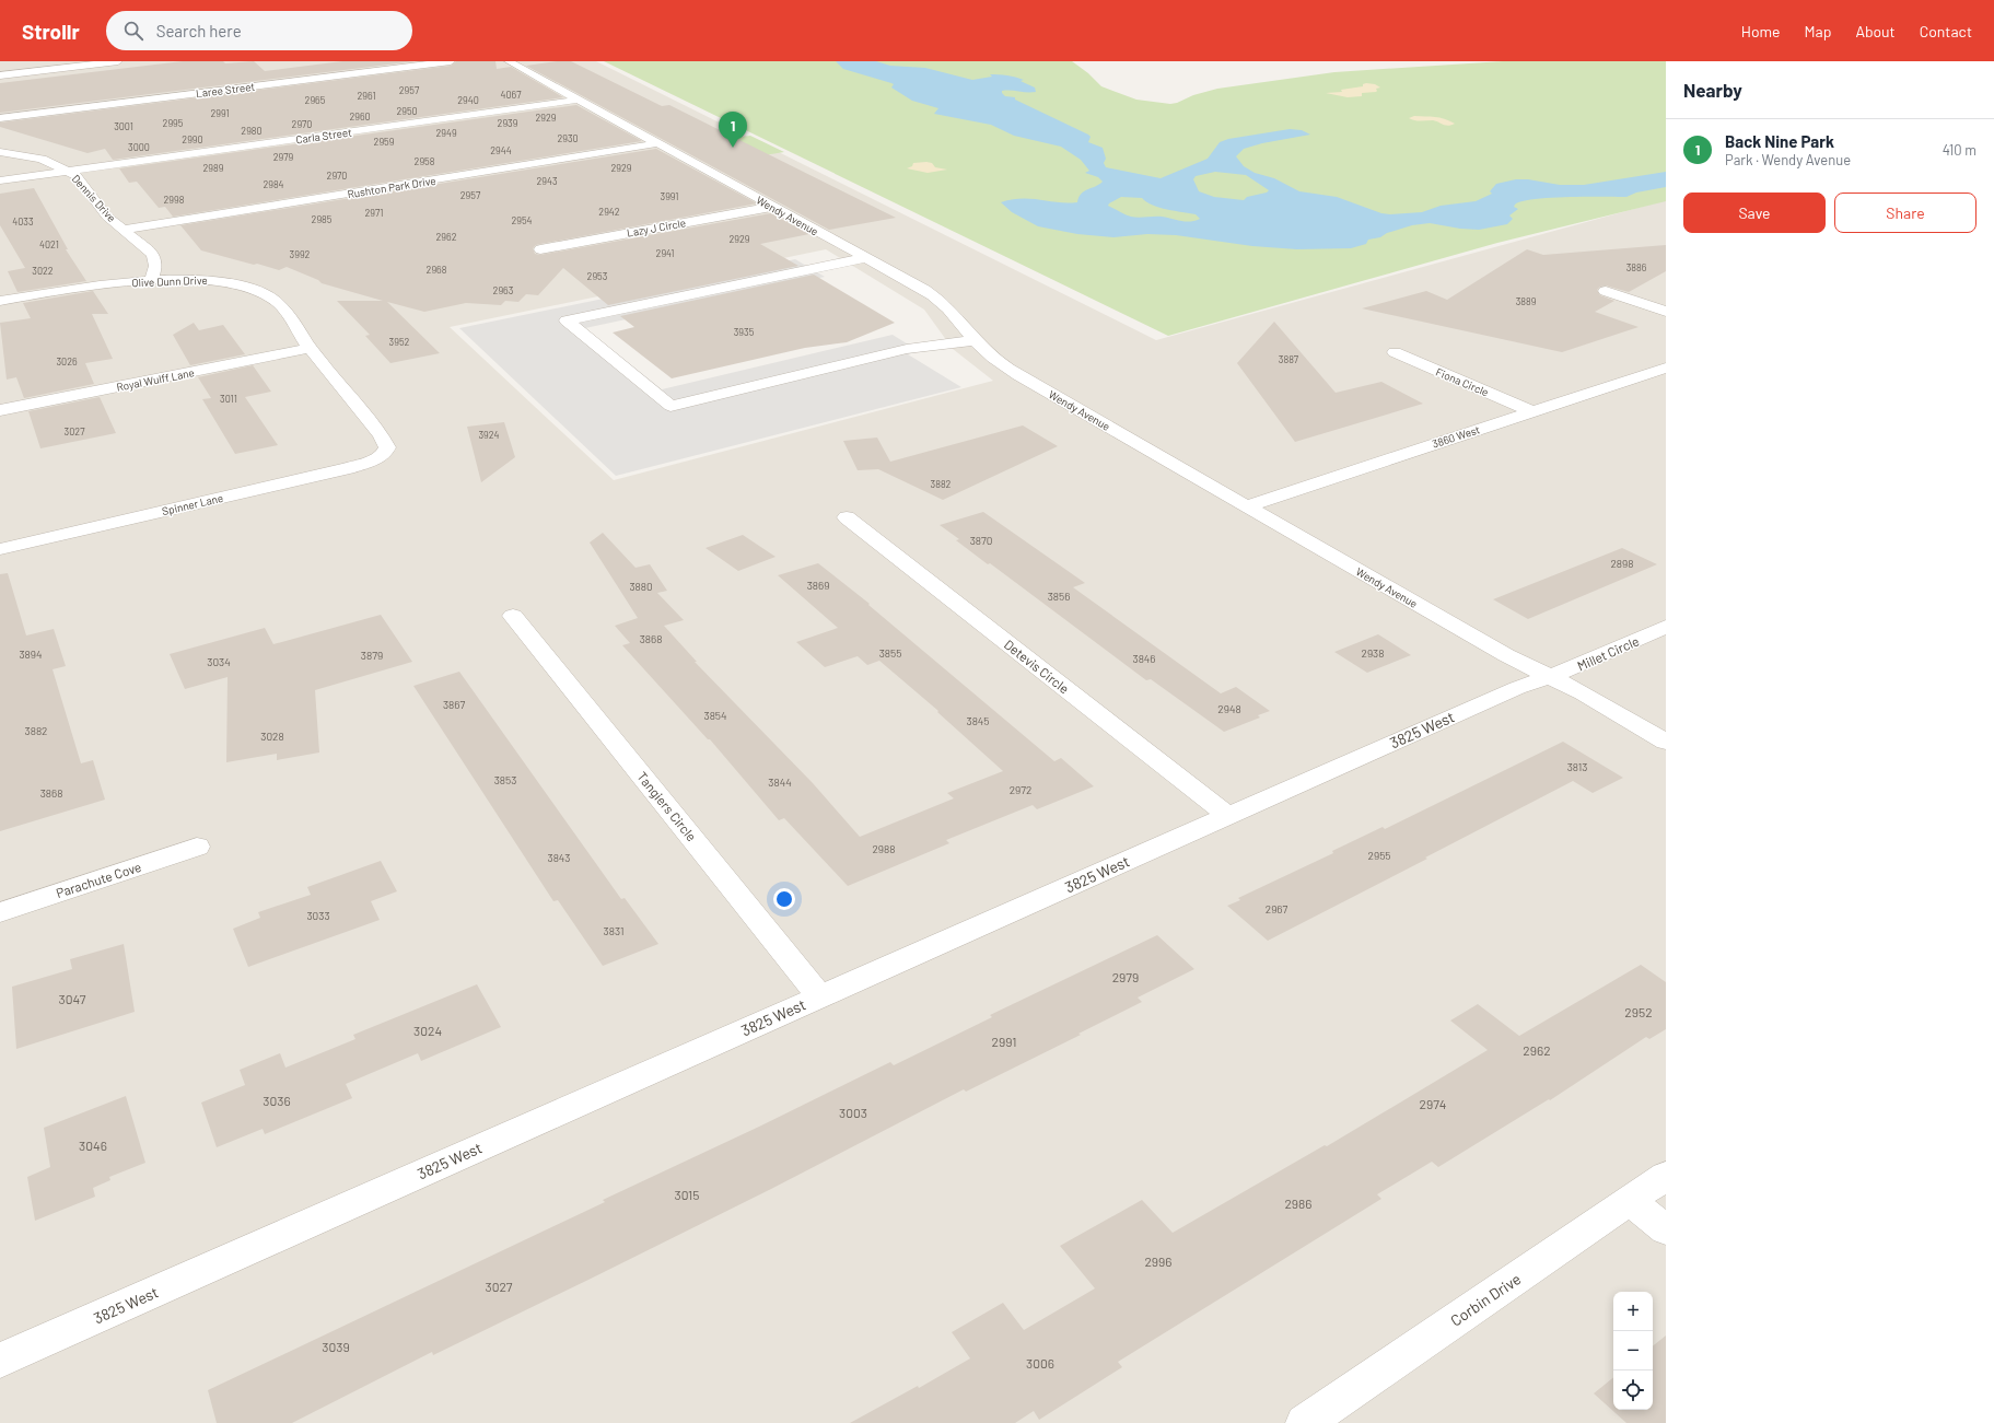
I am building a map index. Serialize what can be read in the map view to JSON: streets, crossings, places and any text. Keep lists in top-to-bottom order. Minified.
{"streets":{"street":["Laree Street","Carla Street","Rushton Park Drive","Dennis Drive","Wendy Avenue","Lazy J Circle","Olive Dunn Drive","Royal Wulff Lane","Fiona Circle","3860 West","Spinner Lane","Millet Circle","Detevis Circle","3825 West","Tangiers Circle","Parachute Cove","Corbin Drive"]},"crossings":[["Carla Street","Dennis Drive"],["Carla Street","Wendy Avenue"],["Rushton Park Drive","Dennis Drive"],["Rushton Park Drive","Wendy Avenue"],["Dennis Drive","Olive Dunn Drive"],["Wendy Avenue","Lazy J Circle"],["Wendy Avenue","3860 West"],["Wendy Avenue","Millet Circle"],["Wendy Avenue","3825 West"],["Olive Dunn Drive","Royal Wulff Lane"],["Olive Dunn Drive","Spinner Lane"],["Fiona Circle","3860 West"],["Millet Circle","3825 West"],["Detevis Circle","3825 West"],["3825 West","Tangiers Circle"]],"house_numbers":["2957","4067","2961","2965","2940","2950","2991","2960","2929","2995","2939","2970","3001","2980","2949","2930","2990","2959","3000","2944","2979","2958","2989","2929","2970","2943","2984","2957","3991","2998","2942","2971","2985","2954","4033","2962","2929","4021","2941","3992","3886","2968","3022","2953","2963","3889","3935","3952","3887","3026","3011","3027","3924","3882","3870","2898","3869","3880","3856","3868","3855","2938","3894","3879","3846","3034","3867","2948","3854","3845","3882","3028","3813","3853","3844","2972","3868","2988","2955","3843","2967","3033","3831","2979","3047","2952","3024","2991","2962","3036","2974","3003","3046","3015","2986","2996","3027","3039","3006"],"page":{"header":"Strollr","search":"Search here","nav":["Home","Map","About","Contact"],"heading":"Nearby","pins":"1","list":[{"mark":"1","name":"Back Nine Park","note":"Park · Wendy Avenue","value":"410 m"}],"buttons":["Save","Share"],"map_buttons":["+","−"]}}
